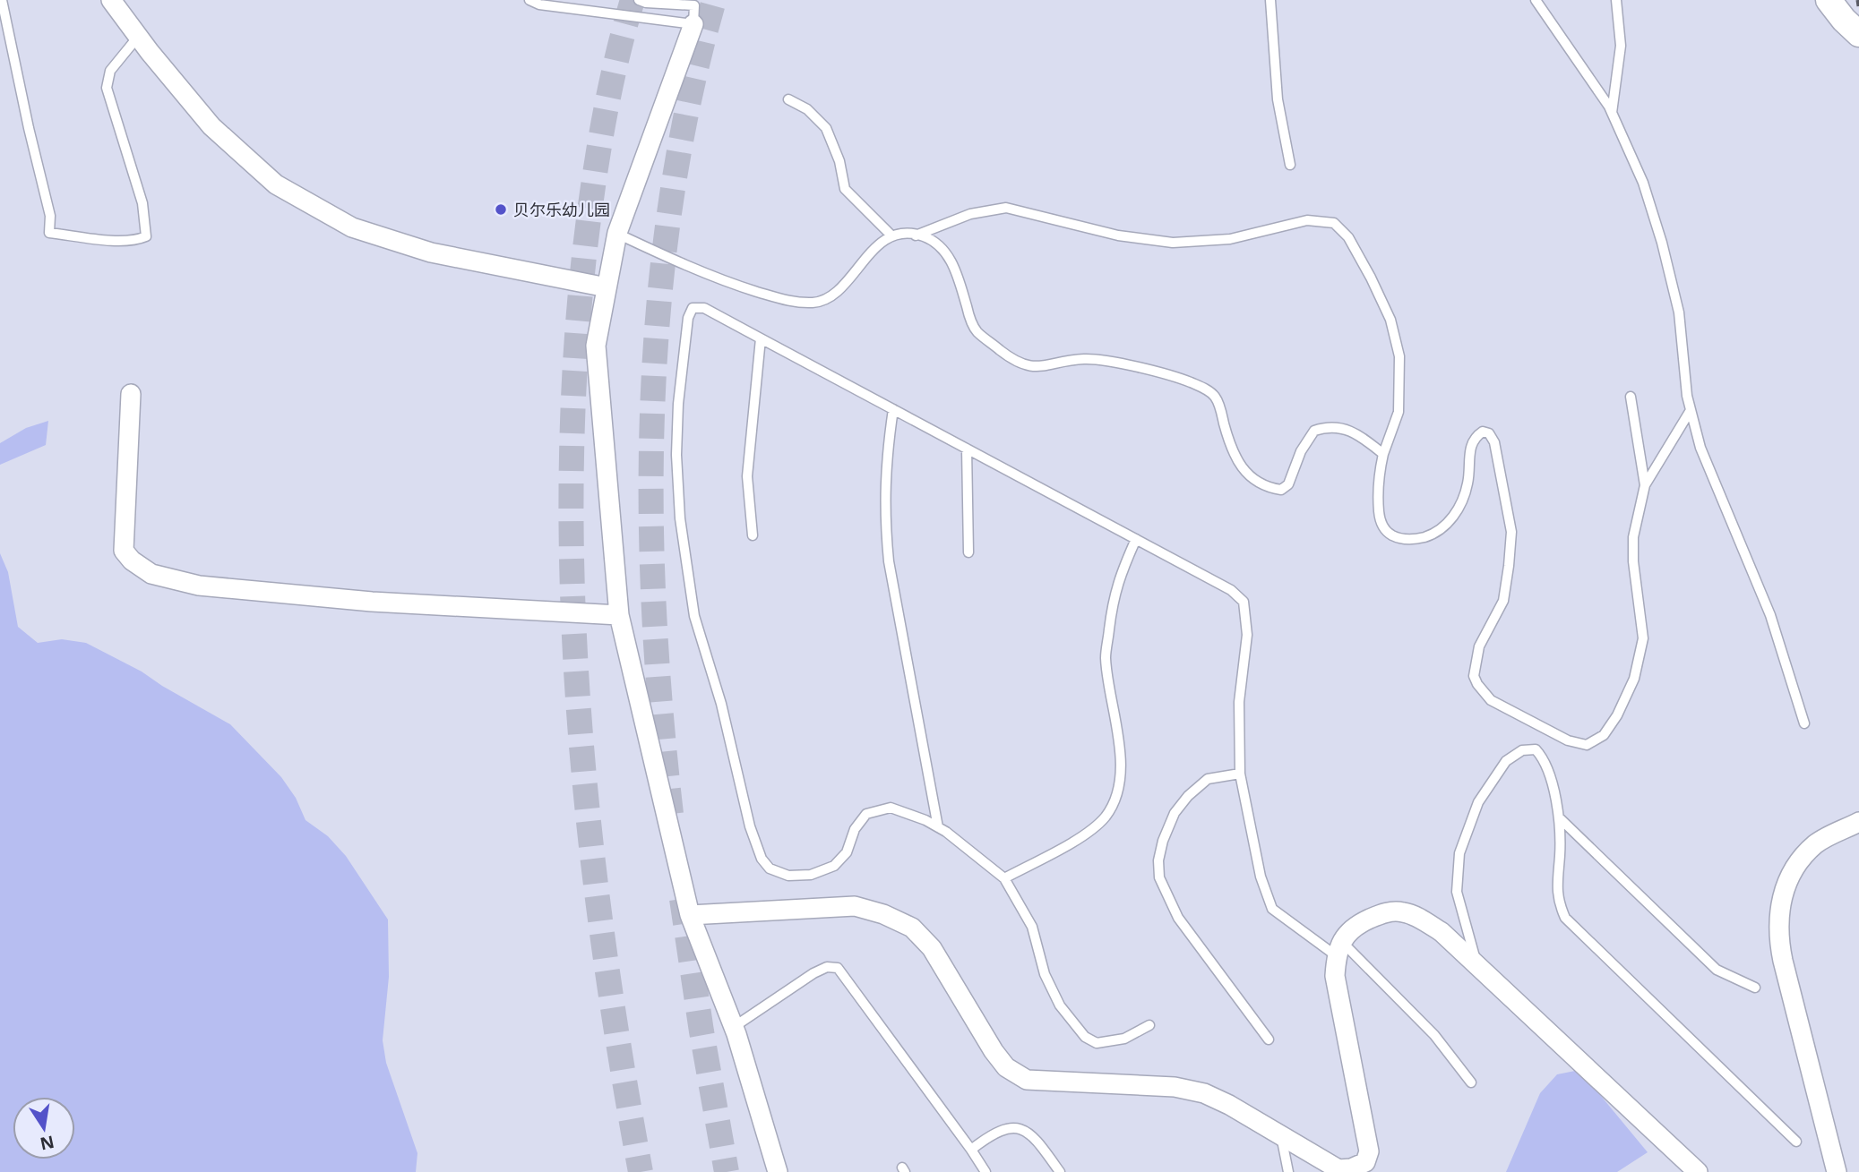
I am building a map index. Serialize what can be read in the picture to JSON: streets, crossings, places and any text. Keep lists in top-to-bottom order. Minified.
{"places":["贝尔乐幼儿园"],"north":"bottom"}
